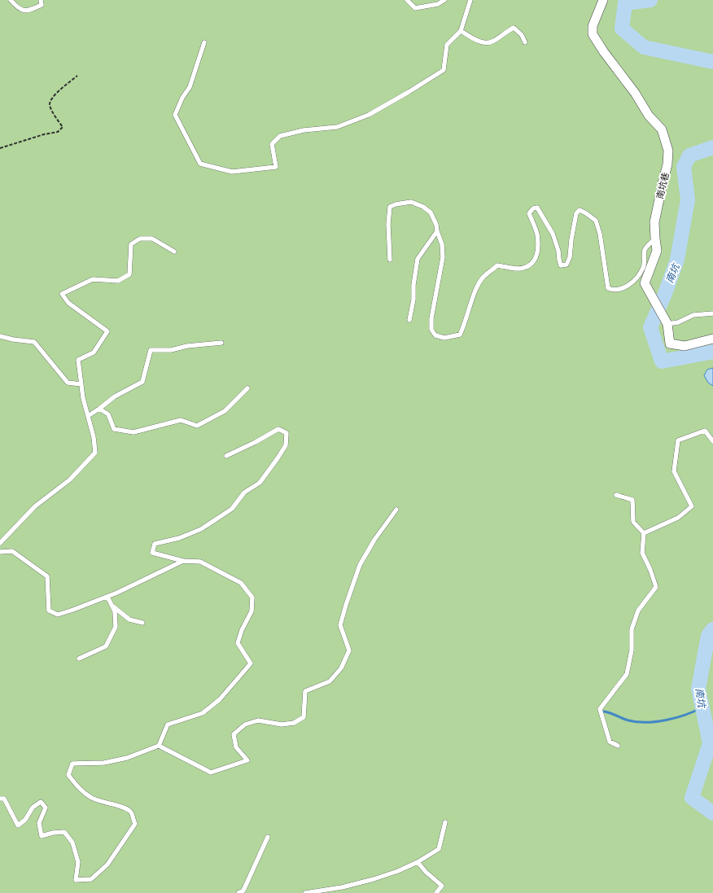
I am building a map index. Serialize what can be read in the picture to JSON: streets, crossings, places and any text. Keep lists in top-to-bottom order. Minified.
{"streets":{"street":["南坑巷"]},"water":["南坑"]}
